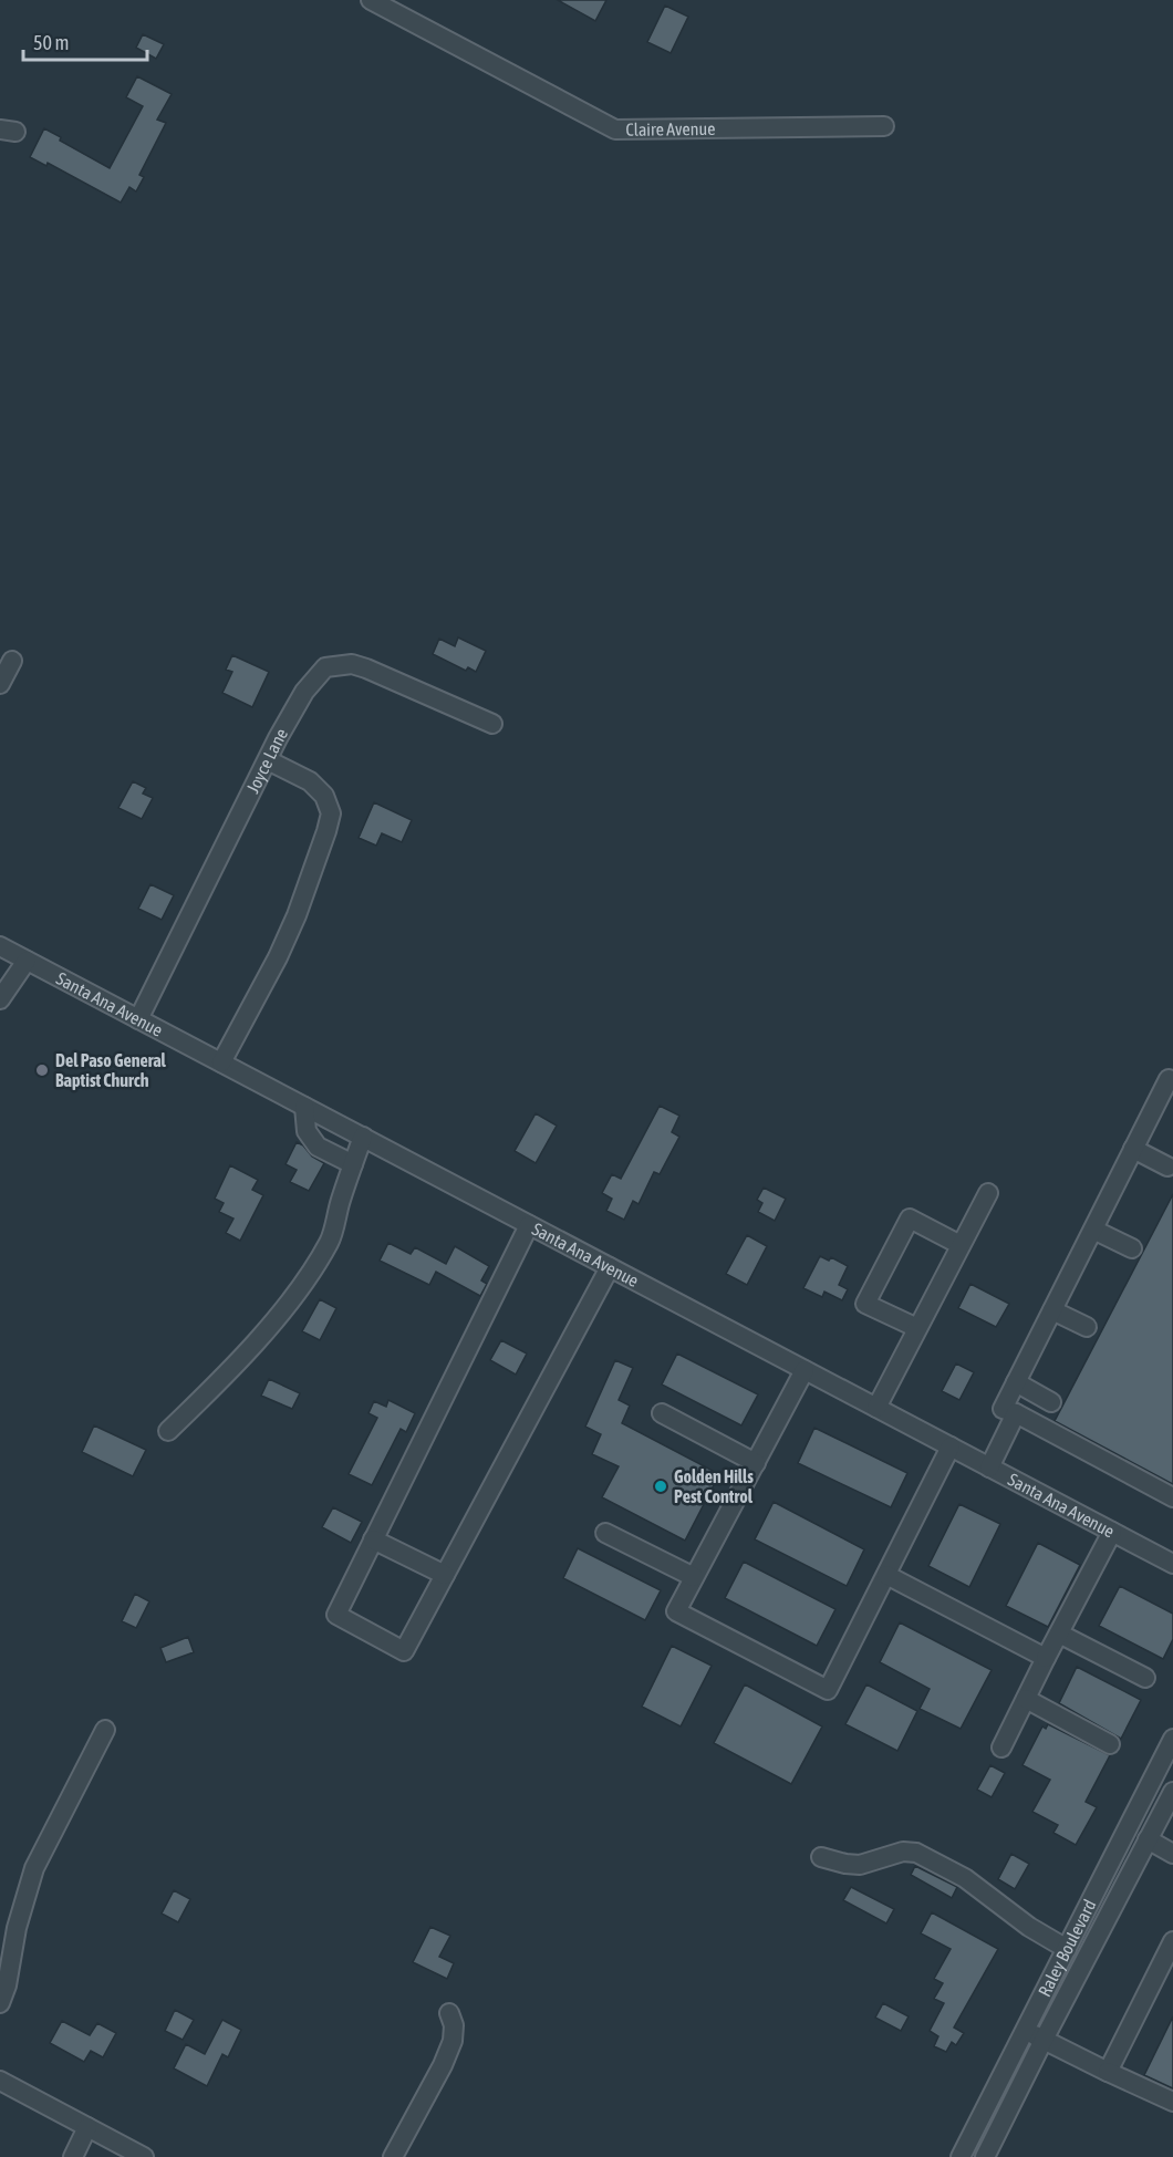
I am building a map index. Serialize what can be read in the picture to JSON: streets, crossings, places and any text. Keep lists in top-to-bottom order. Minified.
{"streets":{"street":["Claire Avenue","Joyce Lane","Santa Ana Avenue","Raley Boulevard"]},"crossings":[["Joyce Lane","Santa Ana Avenue"]],"places":["Del Paso General Baptist Church","Golden Hills Pest Control"],"scale_bar":"50 m"}
